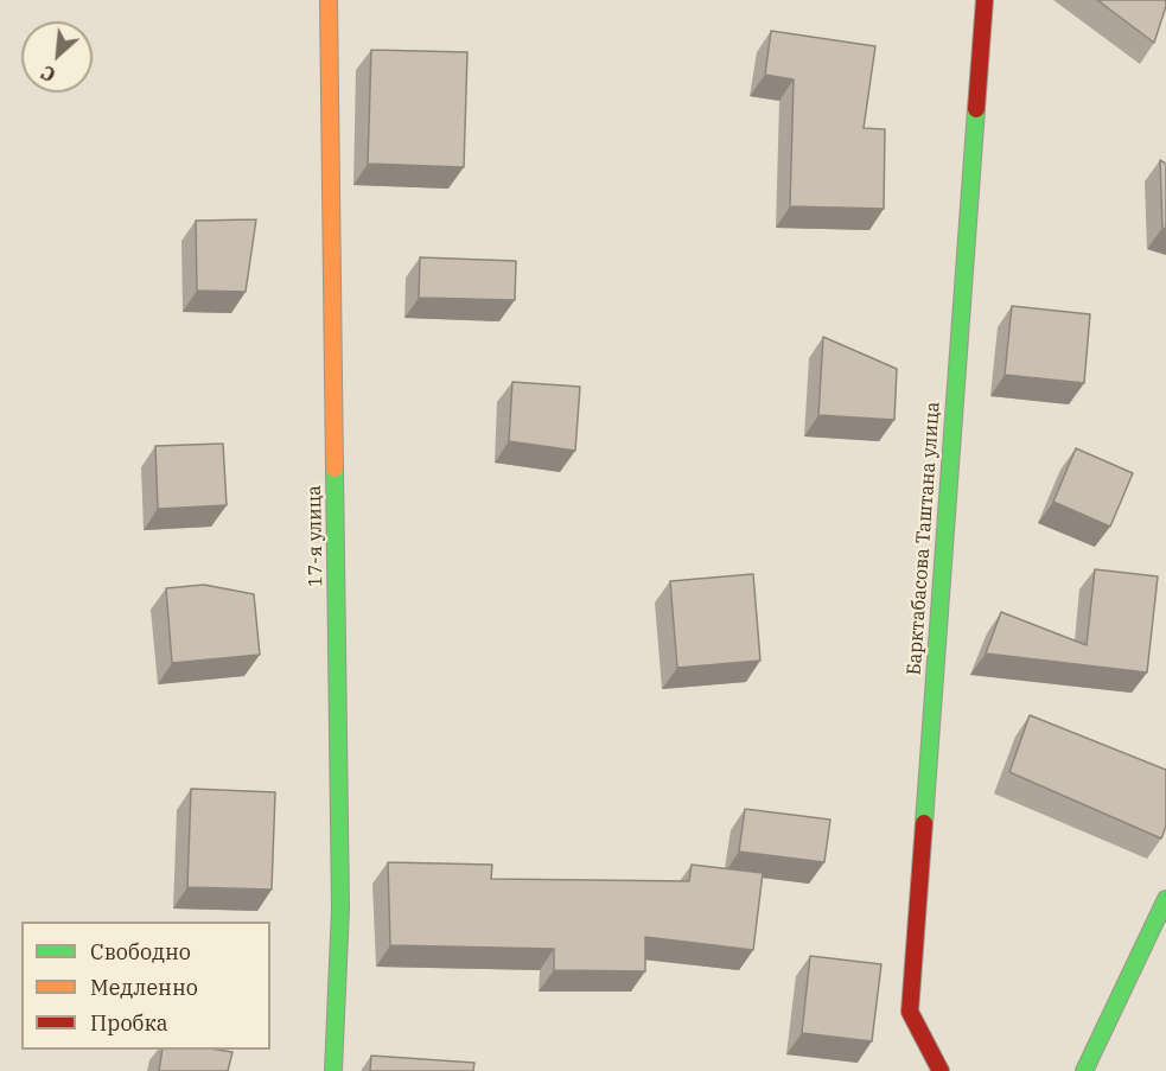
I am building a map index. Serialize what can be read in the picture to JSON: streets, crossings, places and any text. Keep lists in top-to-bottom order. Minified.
{"streets":{"street":["17-я улица","Барктабасова Таштана улица"]},"legend":["Свободно","Медленно","Пробка"],"north":"bottom left"}
